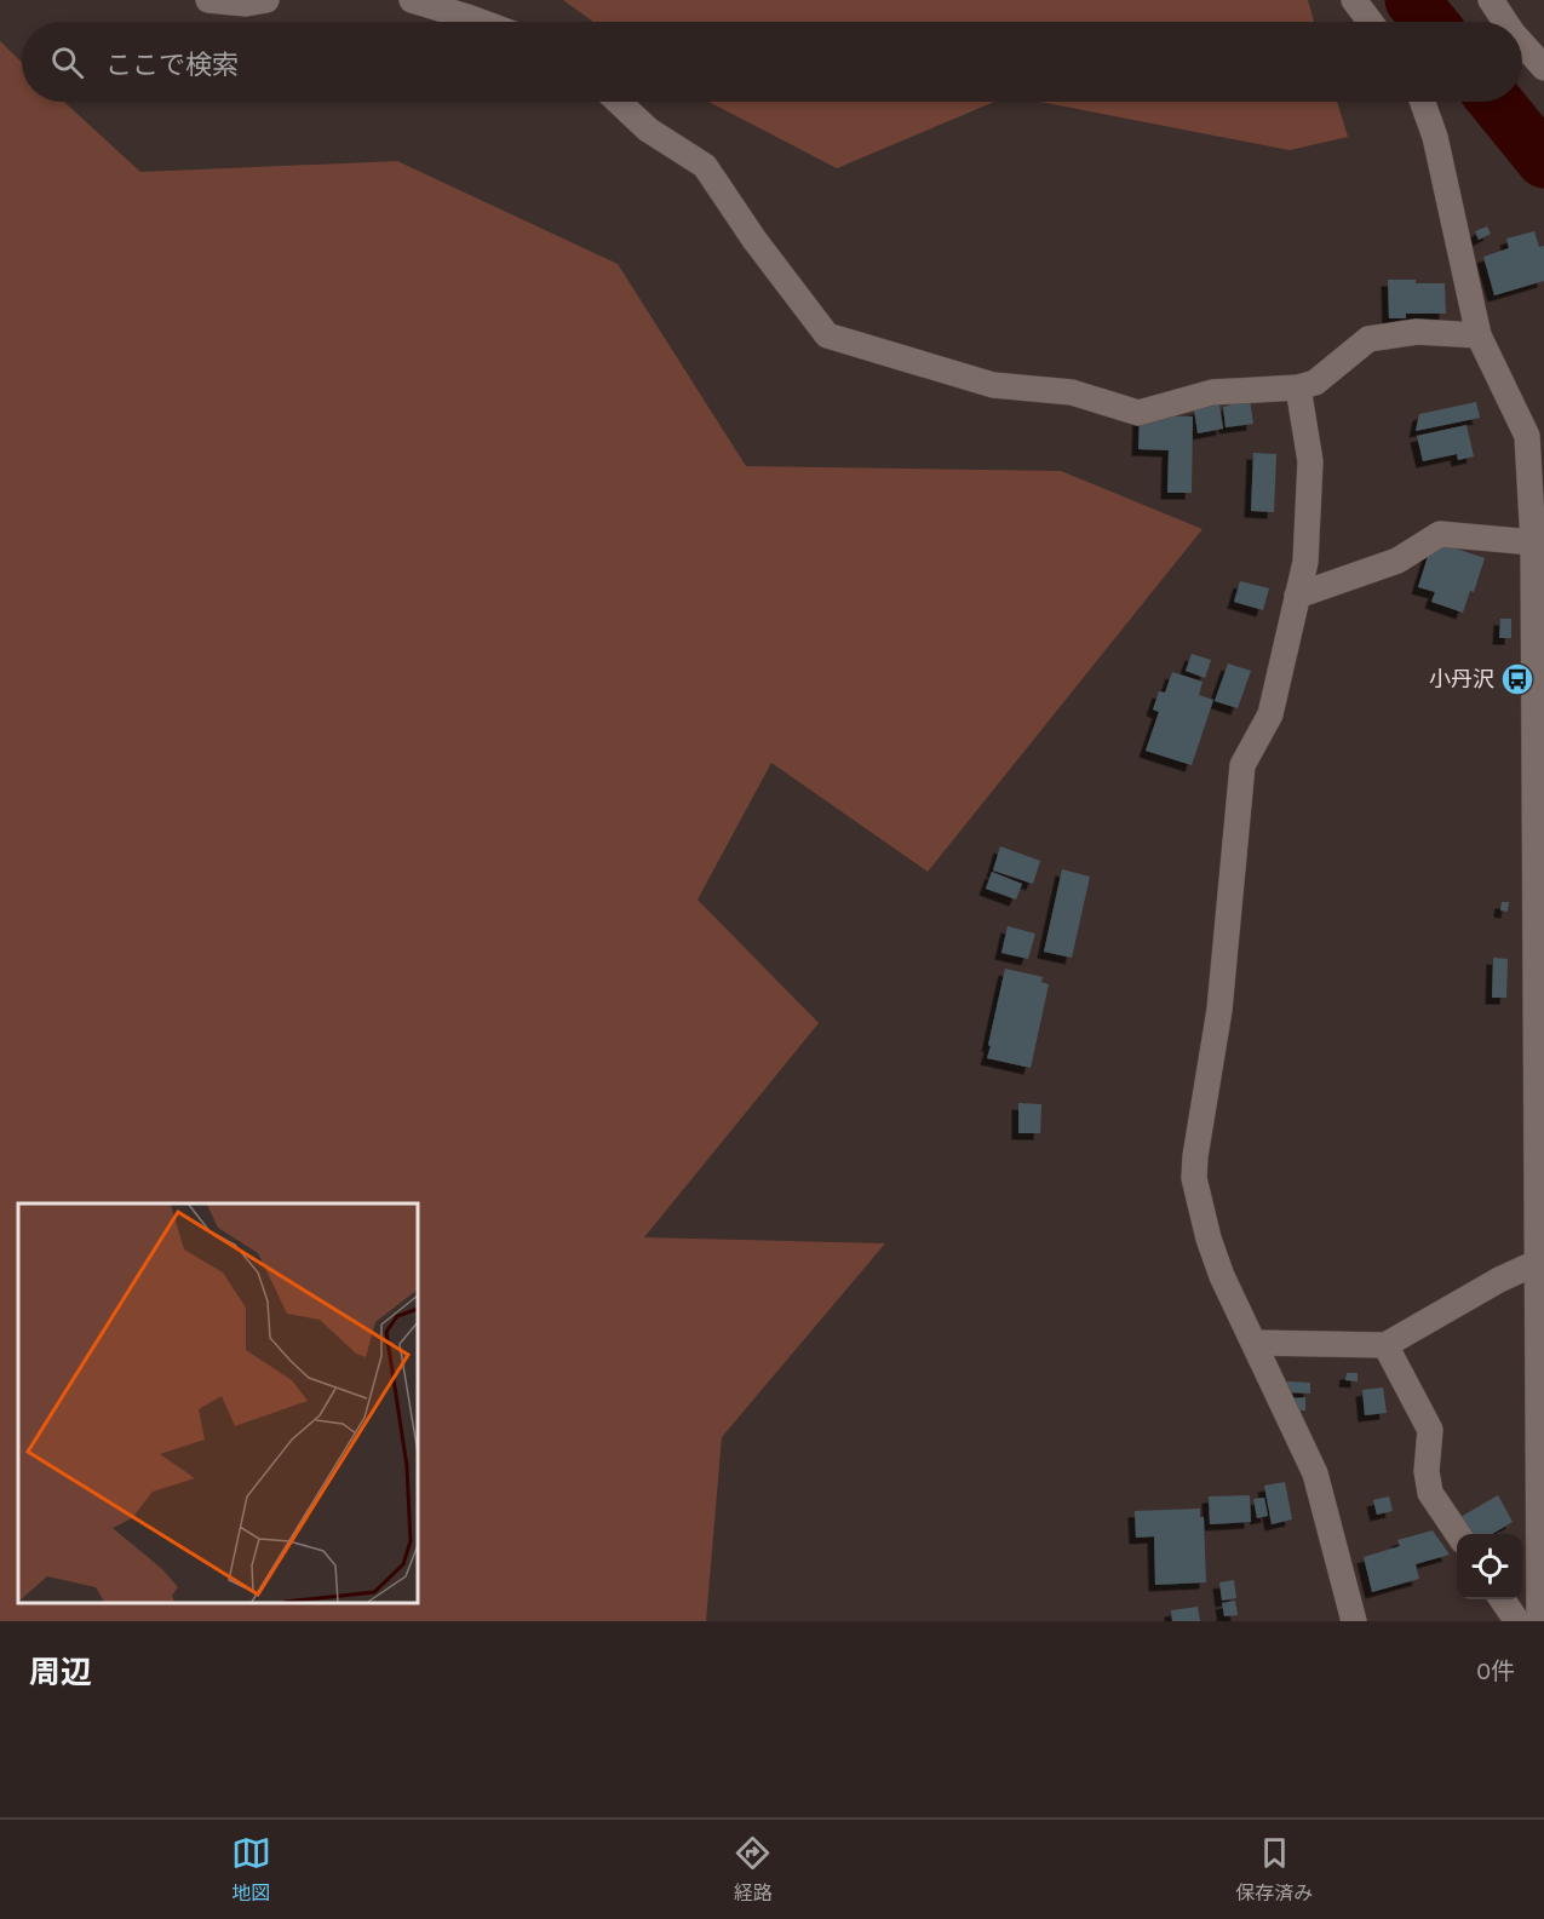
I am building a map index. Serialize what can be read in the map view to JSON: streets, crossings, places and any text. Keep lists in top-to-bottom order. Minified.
{"places":{"bus stop":["小丹沢"]},"page":{"search":"ここで検索","heading":["周辺","0件"],"nav":["地図","経路","保存済み"]}}
